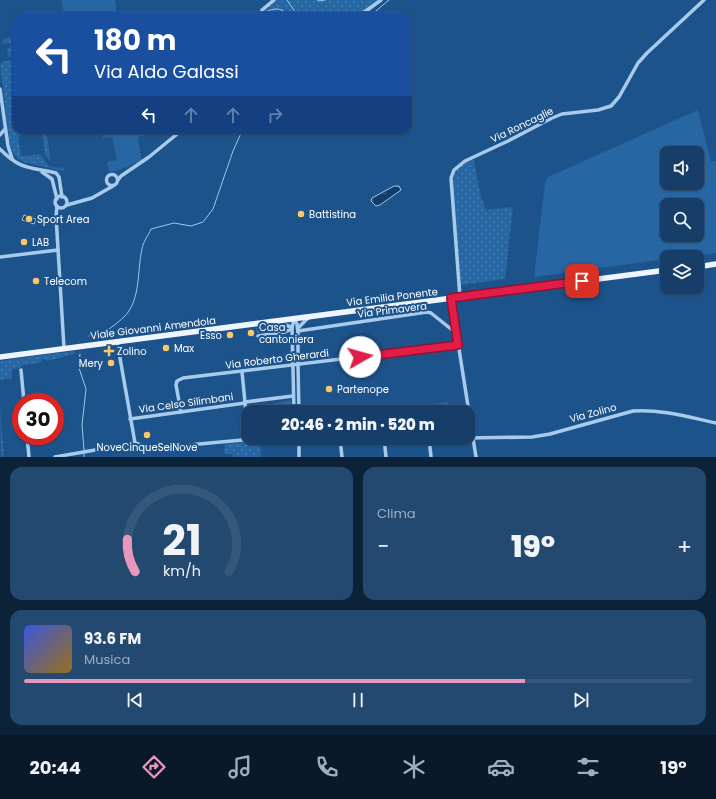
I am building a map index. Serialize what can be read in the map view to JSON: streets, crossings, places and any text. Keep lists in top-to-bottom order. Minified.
{"streets":{"main road":["Via Emilia Ponente","Viale Giovanni Amendola"],"street":["Via Roncaglie","Via Primavera","Via Roberto Gherardi","Via Celso Silimbani","Via Zolino"]},"crossings":[["Via Roncaglie","Via Emilia Ponente"],["Via Emilia Ponente","Viale Giovanni Amendola"],["Via Roberto Gherardi","Via Celso Silimbani"]],"places":{"other":["Battistina","Sport Area","LAB","Telecom","Casa cantoniera","Esso","Max","Mery","Partenope","NoveCinqueSeiNove"],"health":["Zolino"]},"page":{"turn":["180 m","Via Aldo Galassi"],"limit":"30","trip":"20:46 · 2 min · 520 m","tile":"Clima","heat":["−","19°","+"],"song":["93.6 FM","Musica"],"tabs":["20:44","19°"],"gauge":["21","km/h"]}}
